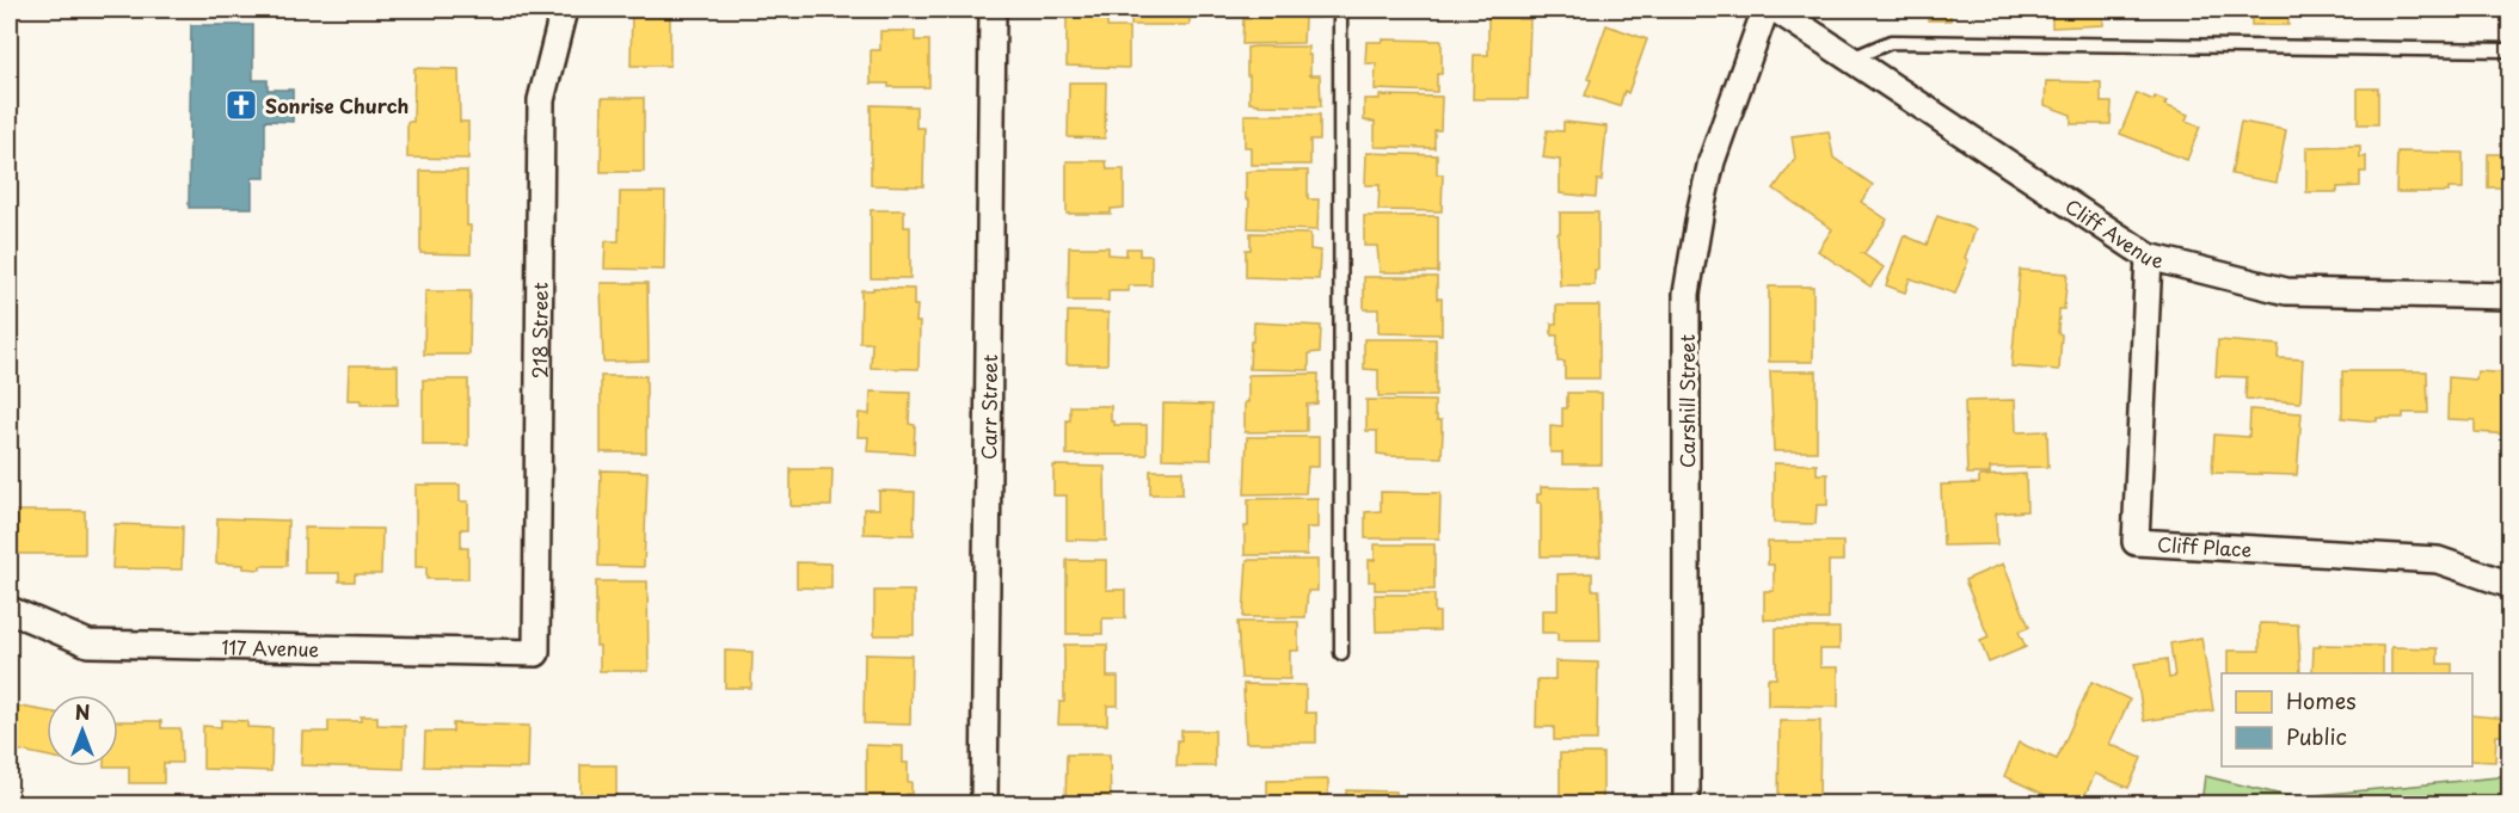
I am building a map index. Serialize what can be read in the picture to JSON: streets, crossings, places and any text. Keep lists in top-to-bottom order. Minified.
{"streets":{"street":["Cliff Avenue","218 Street","Carshill Street","Carr Street","Cliff Place","117 Avenue"]},"crossings":[["Cliff Avenue","Cliff Place"],["218 Street","117 Avenue"]],"places":{"church":["Sonrise Church"]},"legend":["Homes","Public"],"north":"top"}
